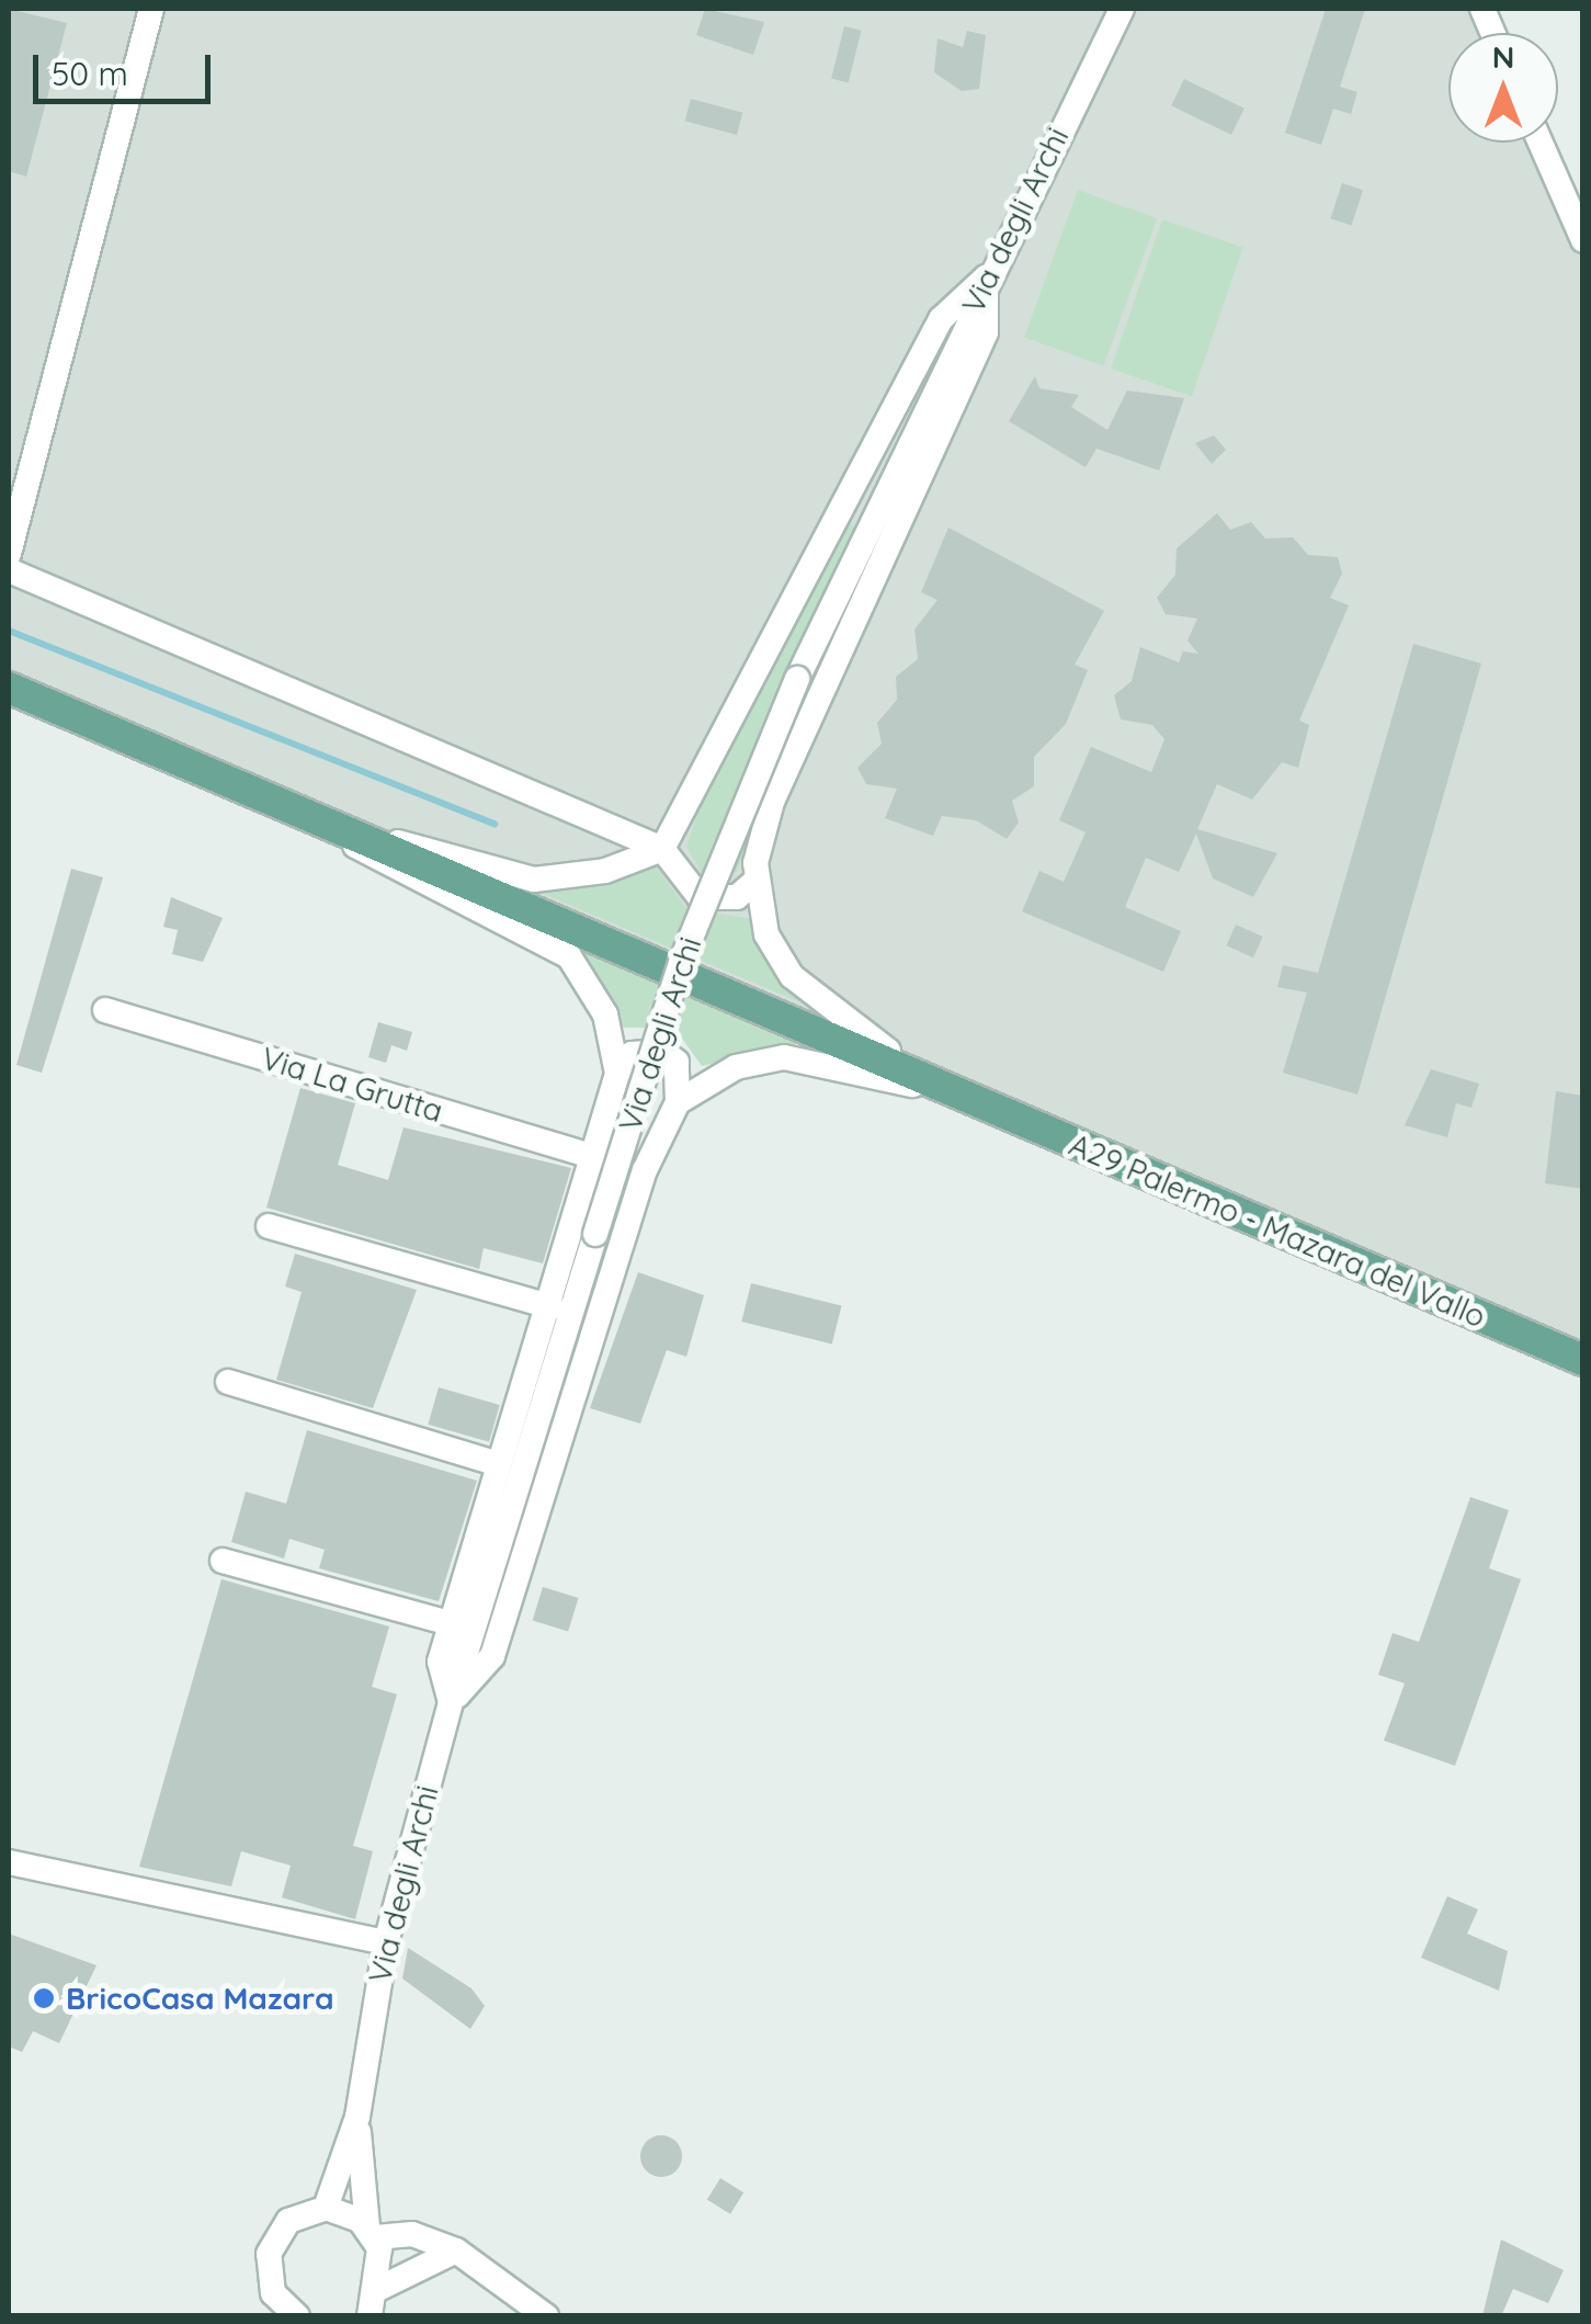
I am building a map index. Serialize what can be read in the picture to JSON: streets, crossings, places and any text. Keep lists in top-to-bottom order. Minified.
{"streets":{"main road":["A29 Palermo - Mazara del Vallo"],"street":["Via degli Archi","Via La Grutta"]},"places":["BricoCasa Mazara"],"scale_bar":"50 m","north":"top"}
